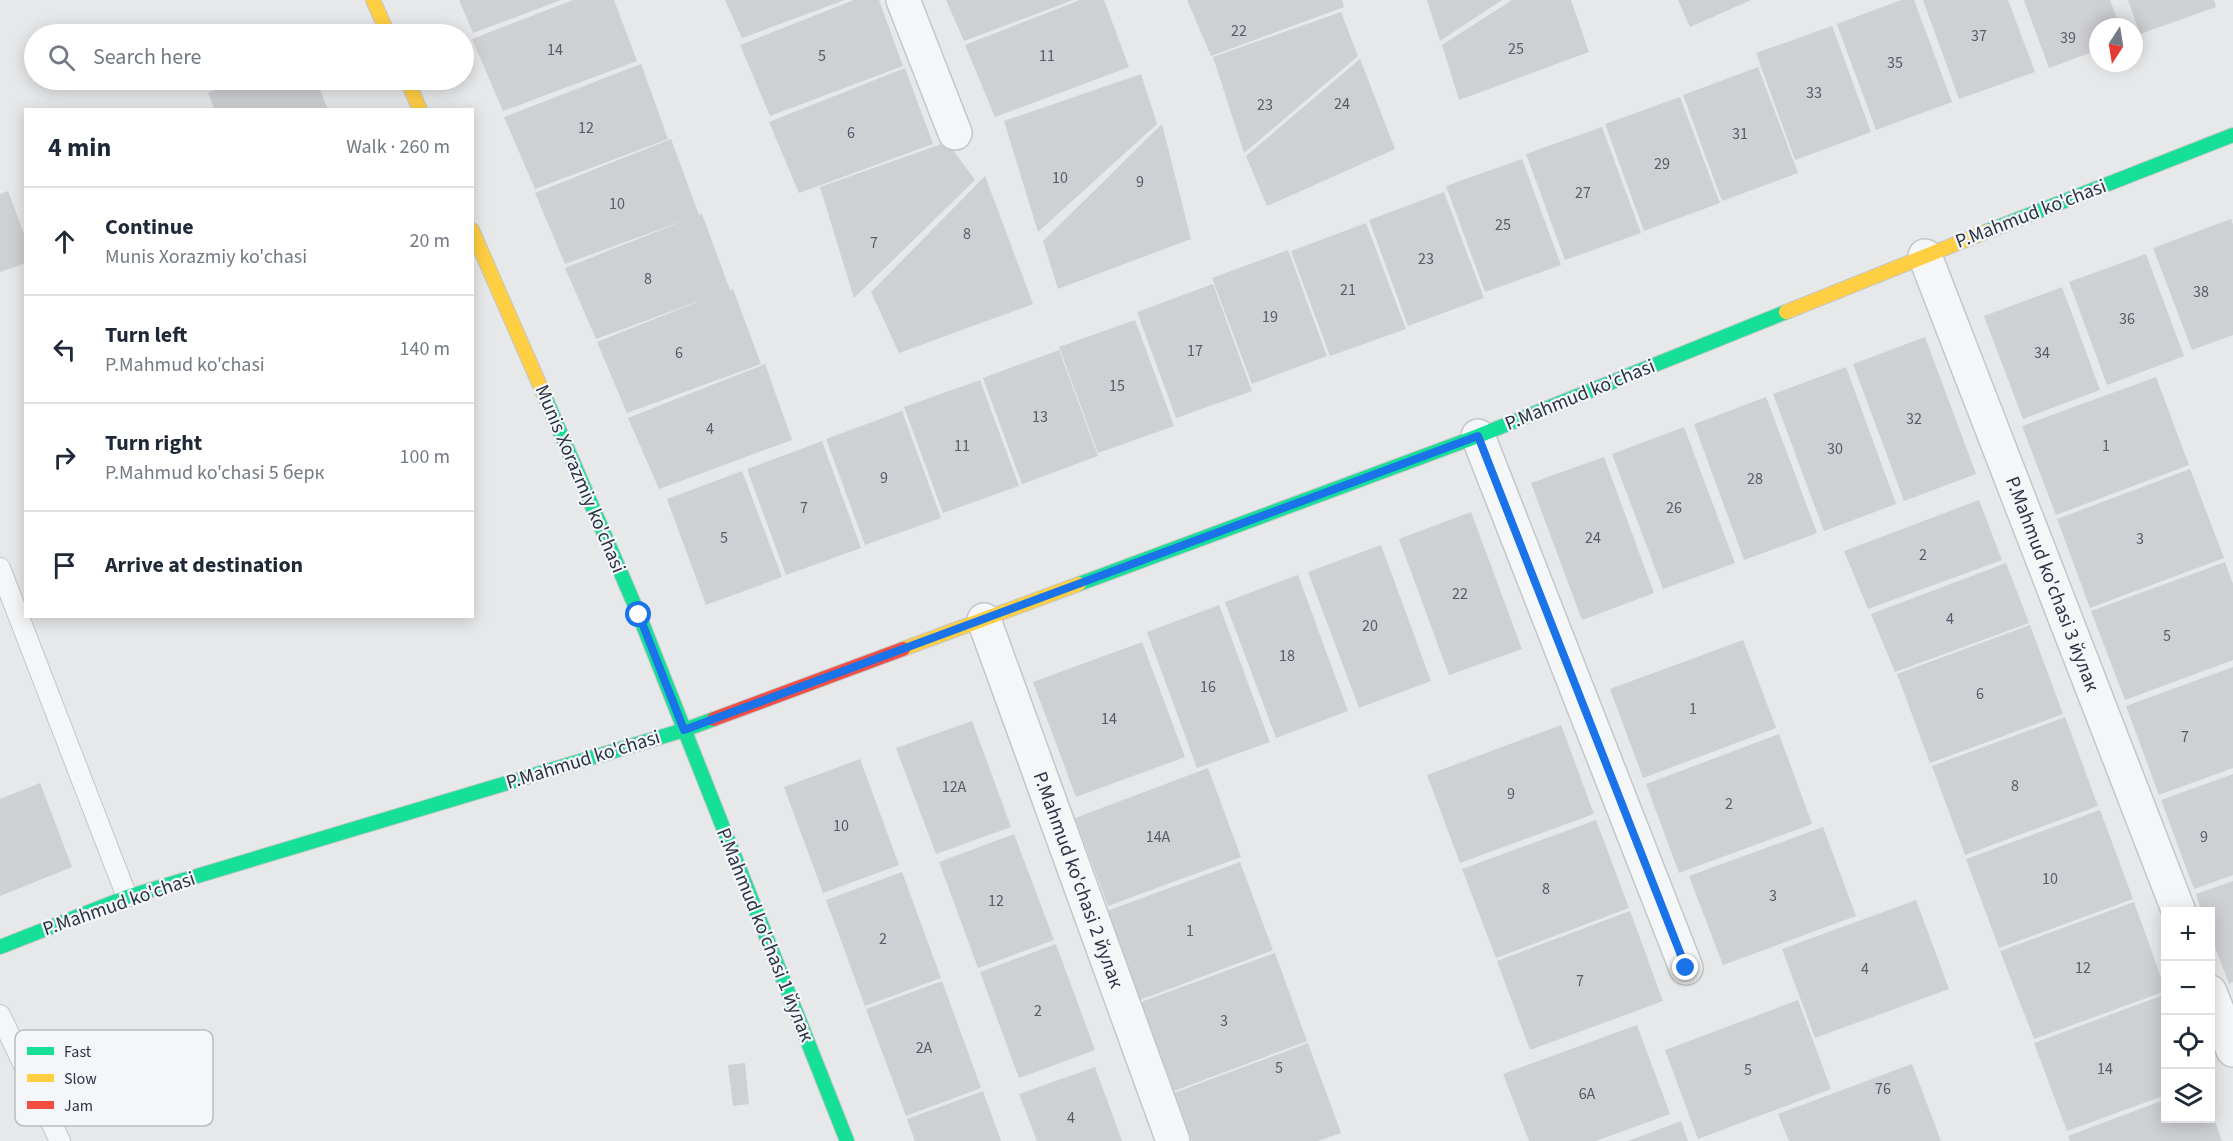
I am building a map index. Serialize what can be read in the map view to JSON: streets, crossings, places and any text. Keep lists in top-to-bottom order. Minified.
{"streets":{"street":["P.Mahmud ko'chasi","Munis Xorazmiy ko'chasi","P.Mahmud ko'chasi 3 йулак","P.Mahmud ko'chasi 2 йулак","P.Mahmud ko'chasi 1 йулак"]},"crossings":[["P.Mahmud ko'chasi","Munis Xorazmiy ko'chasi"],["P.Mahmud ko'chasi","P.Mahmud ko'chasi 3 йулак"],["P.Mahmud ko'chasi","P.Mahmud ko'chasi 2 йулак"],["P.Mahmud ko'chasi","P.Mahmud ko'chasi 1 йулак"],["Munis Xorazmiy ko'chasi","P.Mahmud ko'chasi 1 йулак"]],"house_numbers":["22","37","39","25","14","5","11","35","33","24","23","12","6","31","29","10","9","27","10","25","8","7","23","8","21","38","19","36","17","6","34","15","13","32","4","11","1","30","9","28","7","26","5","24","3","2","22","4","20","5","18","16","6","1","14","7","8","12А","9","2","10","14А","9","10","8","3","12","1","2","12","4","7","2","3","2A","5","14","5","76","6А","4"],"legend":["Fast","Slow","Jam"],"north":"bottom","page":{"search":"Search here","heading":["4 min","Walk · 260 m"],"list":[["Continue","Munis Xorazmiy ko'chasi","20 m"],["Turn left","P.Mahmud ko'chasi","140 m"],["Turn right","P.Mahmud ko'chasi 5 берк","100 m"],"Arrive at destination"],"map_buttons":["+","−"]}}
